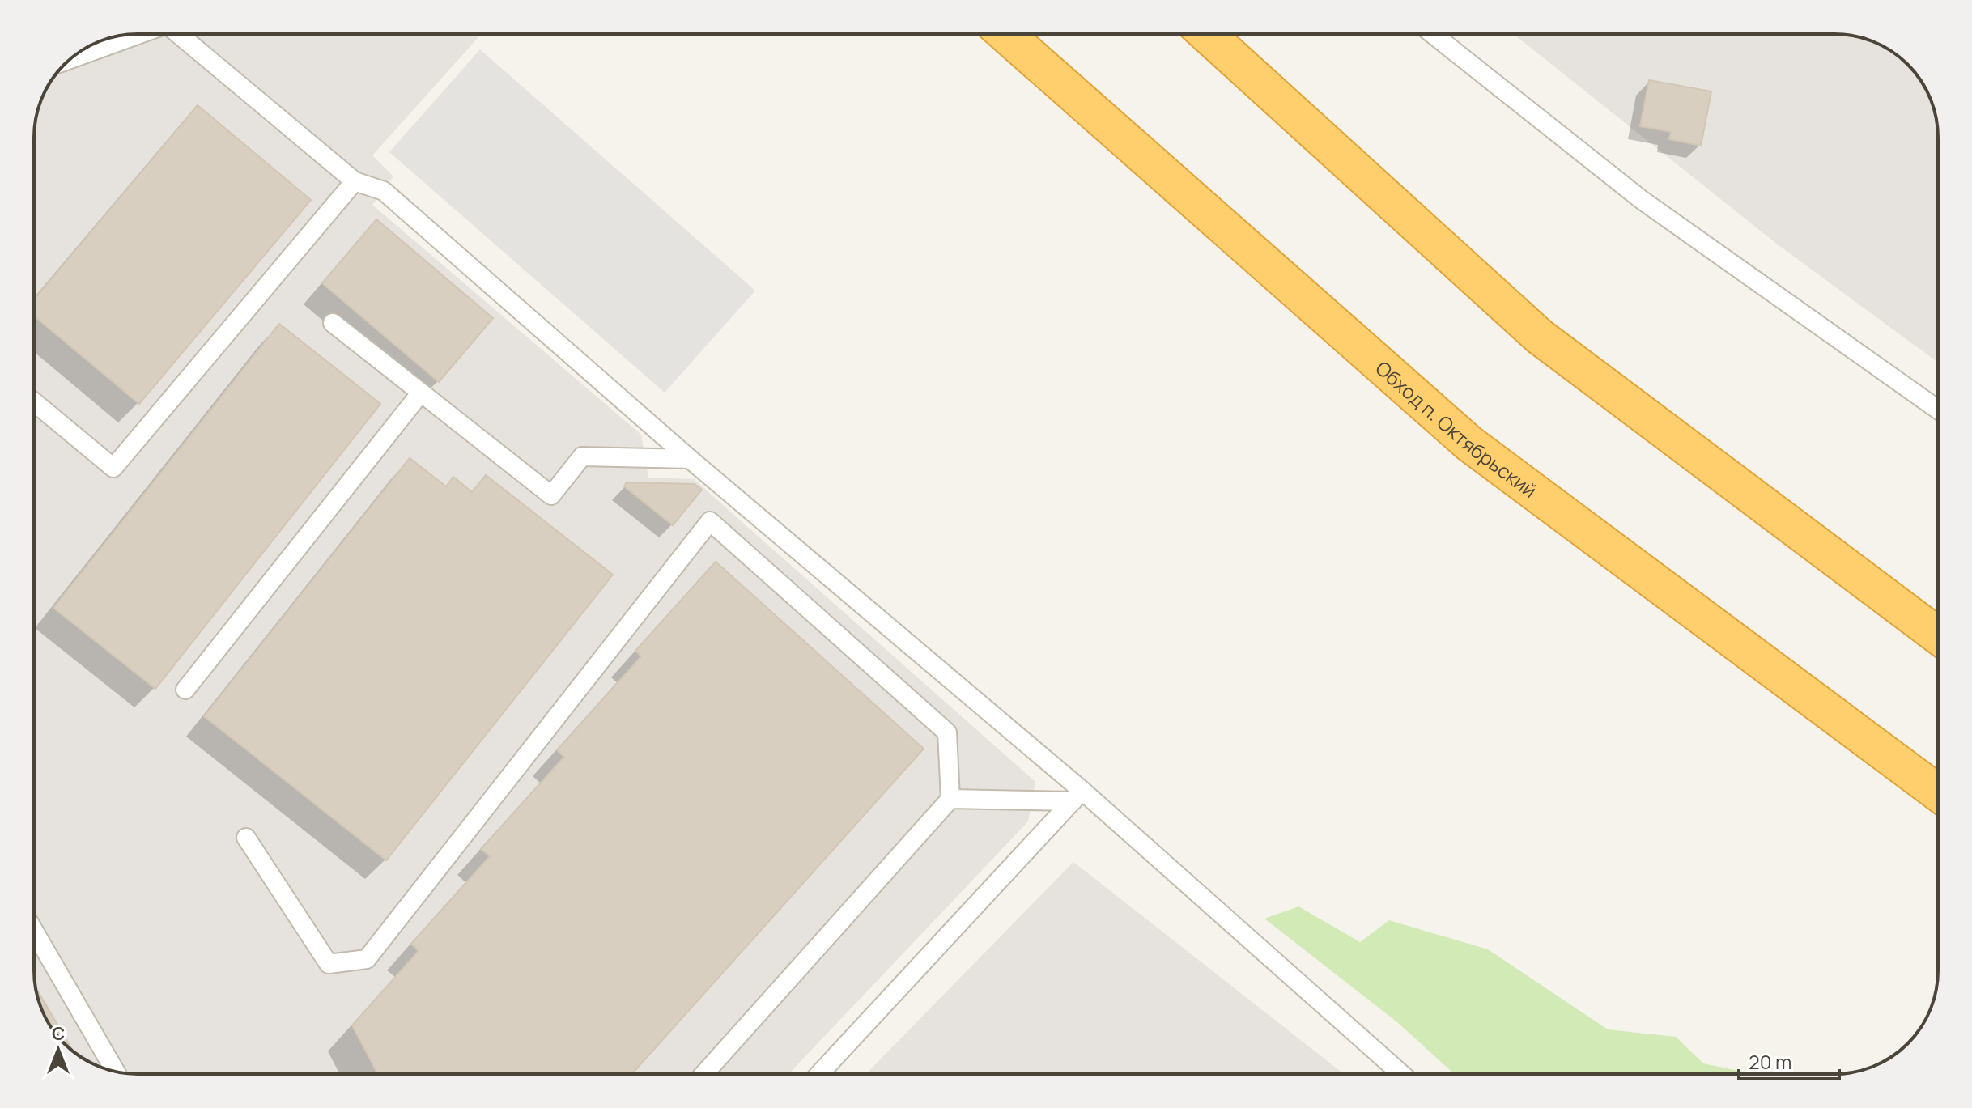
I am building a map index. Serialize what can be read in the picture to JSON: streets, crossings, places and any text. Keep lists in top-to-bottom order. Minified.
{"streets":{"highway":["Обход п. Октябрьский"]},"scale_bar":"20 m","north":"top"}
